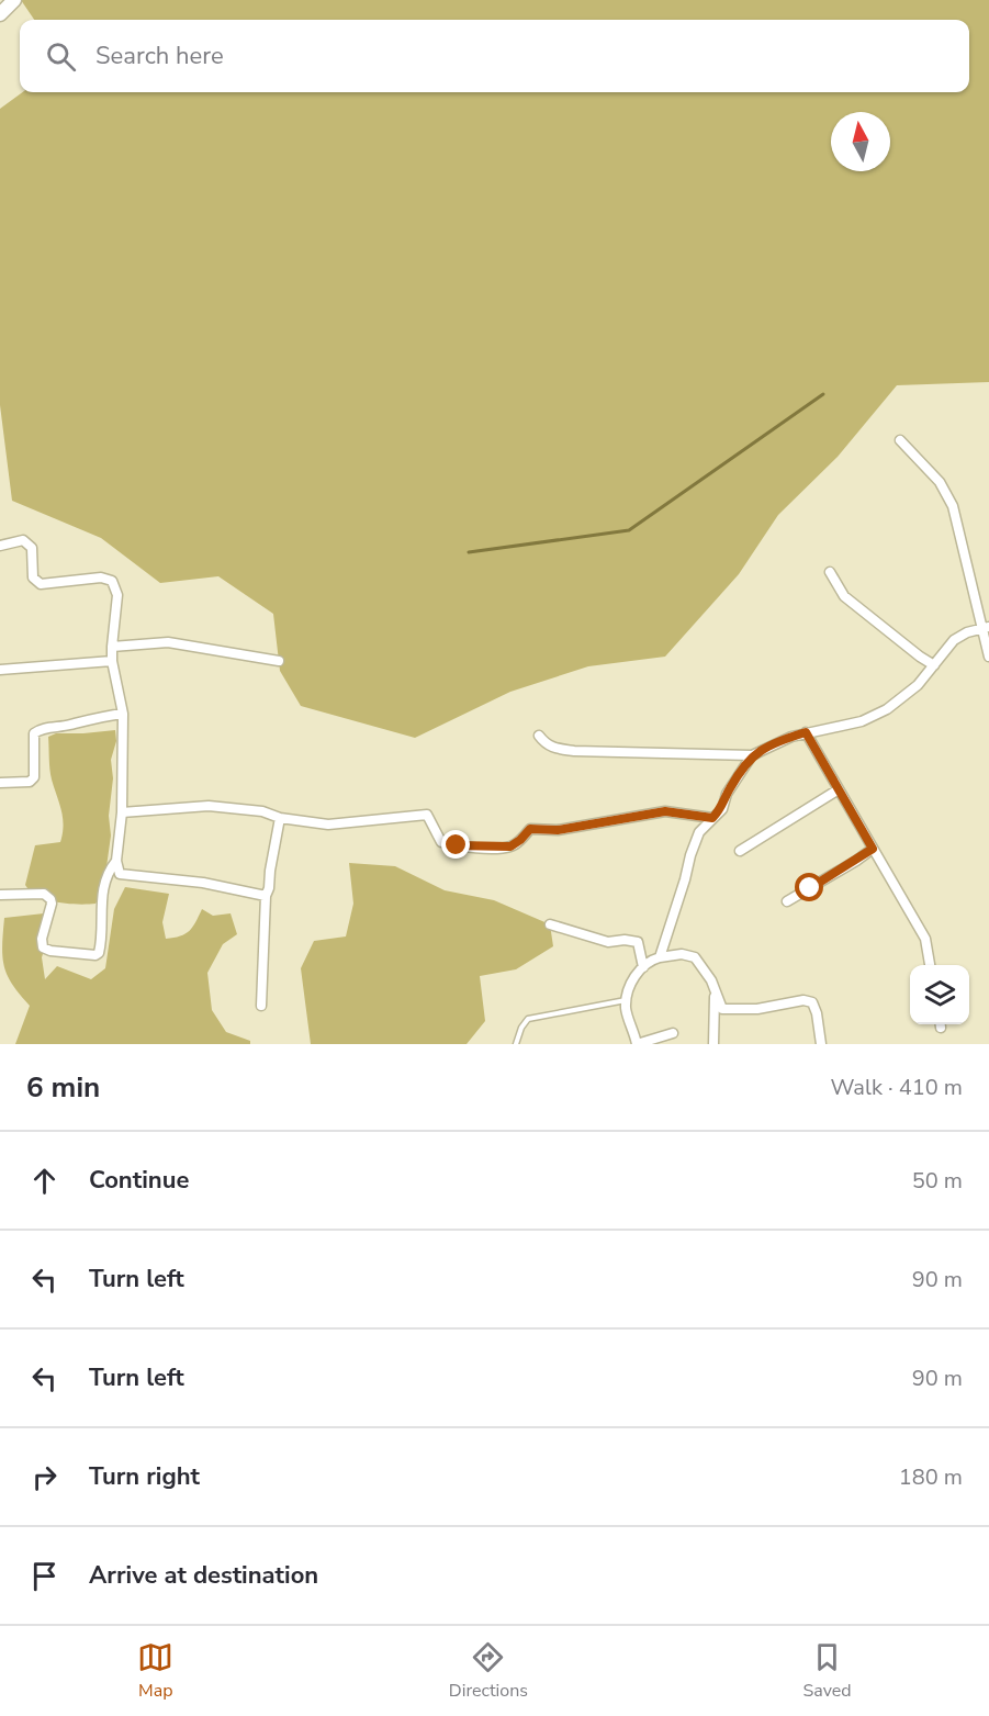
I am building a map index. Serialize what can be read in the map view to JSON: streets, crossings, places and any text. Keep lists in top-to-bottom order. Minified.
{"north":"top","page":{"search":"Search here","heading":["6 min","Walk · 410 m"],"list":[["Continue","50 m"],["Turn left","90 m"],["Turn left","90 m"],["Turn right","180 m"],"Arrive at destination"],"nav":["Map","Directions","Saved"]}}
